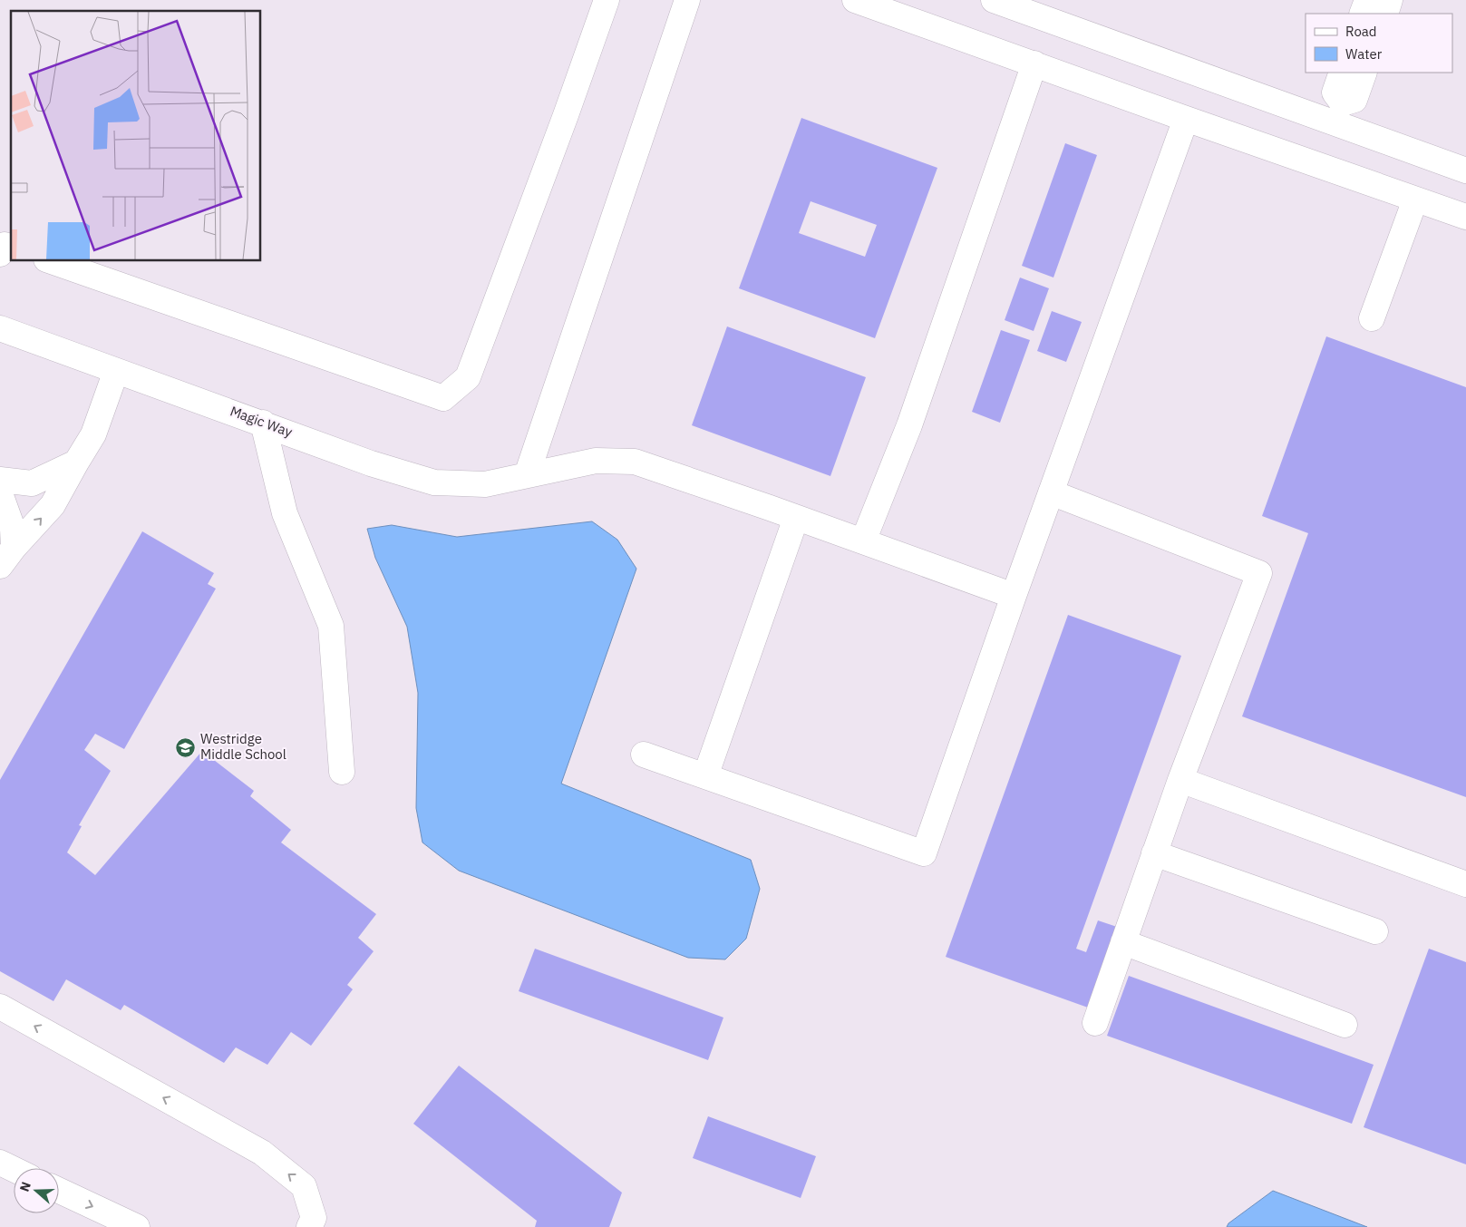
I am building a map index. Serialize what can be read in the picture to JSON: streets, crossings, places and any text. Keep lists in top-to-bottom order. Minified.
{"streets":{"street":["Magic Way"]},"places":{"school or university":["Westridge Middle School"]},"legend":["Road","Water"],"north":"left"}
